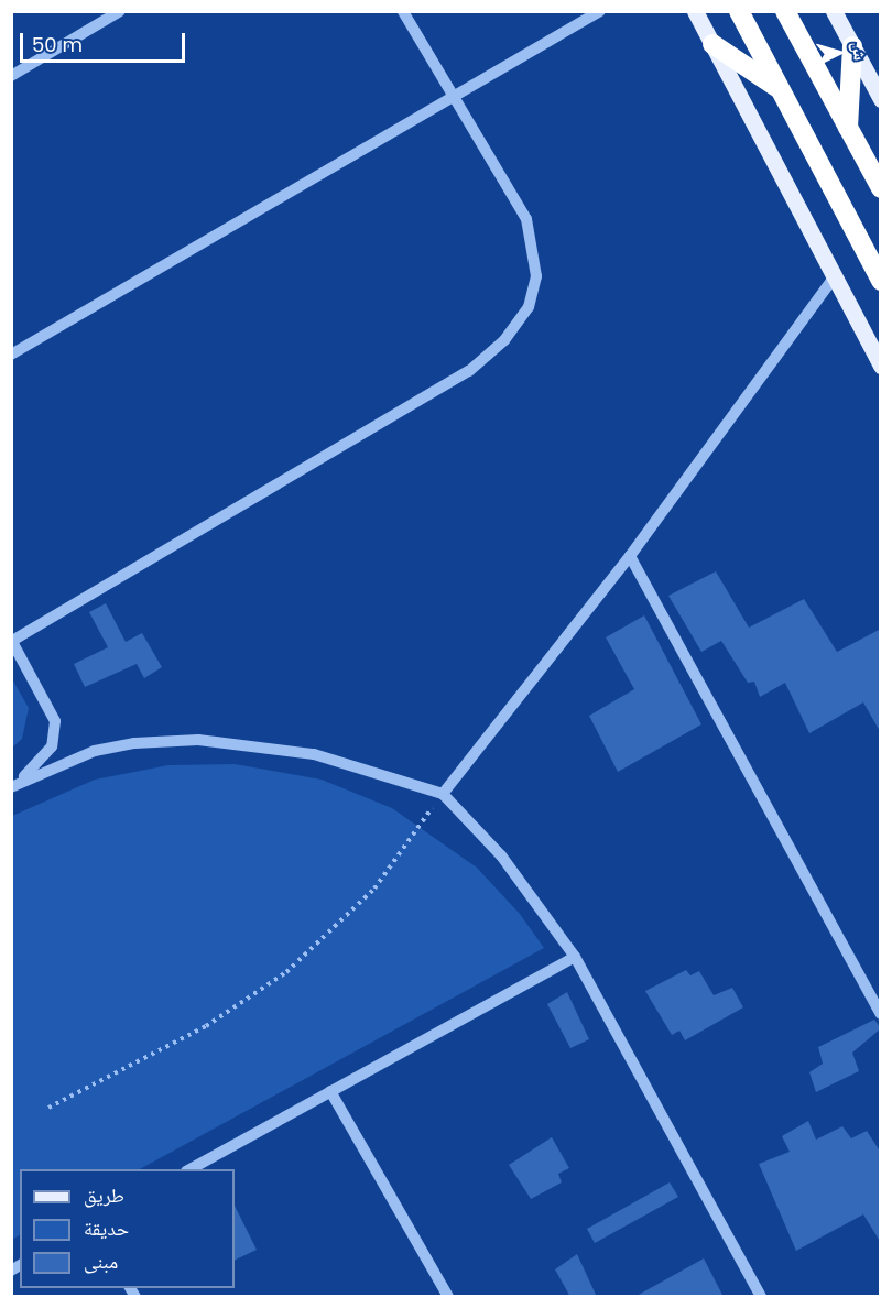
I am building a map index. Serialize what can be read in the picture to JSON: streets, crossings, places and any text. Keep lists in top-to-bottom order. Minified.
{"legend":["طريق","حديقة","مبنى"],"scale_bar":"50 m","north":"right"}
